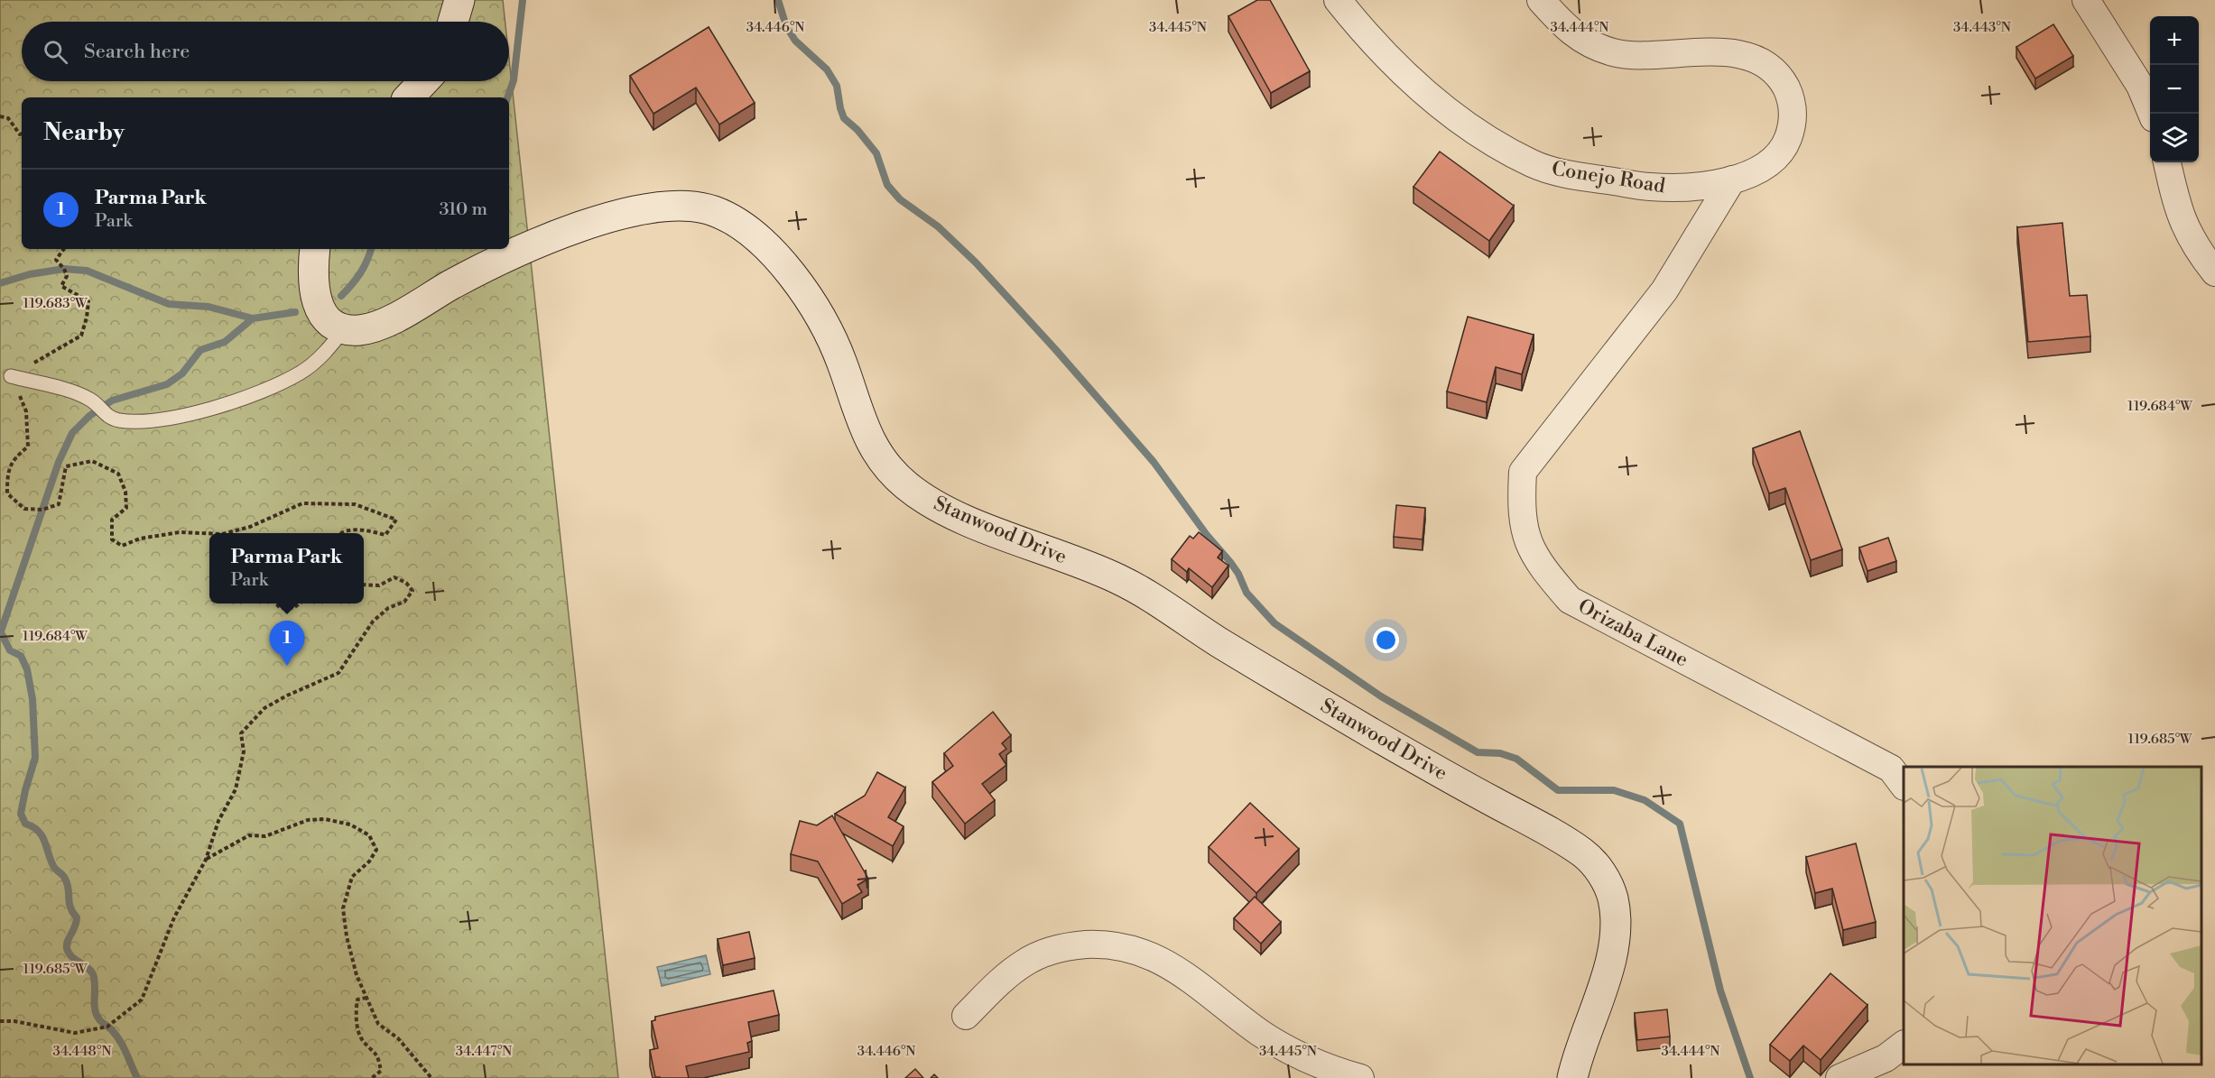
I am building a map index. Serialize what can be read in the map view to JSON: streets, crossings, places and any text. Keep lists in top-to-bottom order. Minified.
{"streets":{"main road":["Stanwood Drive"],"street":["Conejo Road","Orizaba Lane"]},"crossings":[["Conejo Road","Orizaba Lane"]],"page":{"map_buttons":["+","−"],"search":"Search here","heading":"Nearby","list":[{"mark":"1","name":"Parma Park","note":"Park","value":"310 m"}],"popup":["Parma Park","Park"],"pins":"1"},"coordinates":["34.446°N","34.445°N","34.444°N","34.443°N","119.683°W","119.684°W","119.685°W","34.448°N","34.447°N"]}
